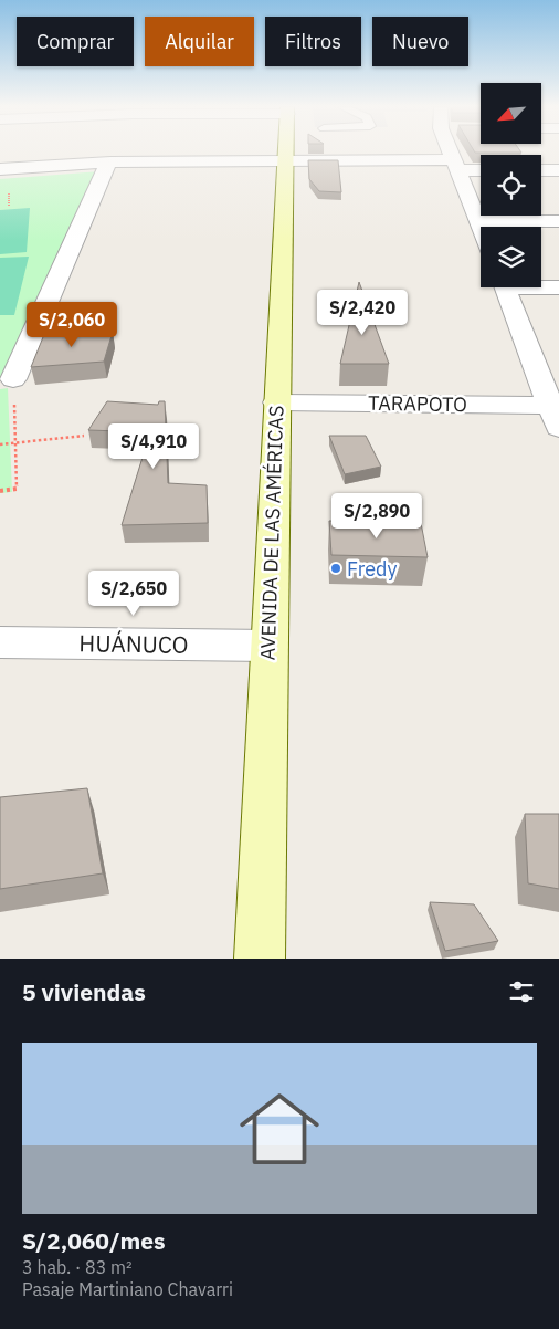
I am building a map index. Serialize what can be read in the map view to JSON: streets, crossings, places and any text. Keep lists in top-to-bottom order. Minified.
{"streets":{"street":["TARAPOTO","AVENIDA DE LAS AMÉRICAS","HUÁNUCO"]},"crossings":[["TARAPOTO","AVENIDA DE LAS AMÉRICAS"],["AVENIDA DE LAS AMÉRICAS","HUÁNUCO"]],"places":["Fredy"],"north":"bottom left","page":{"chip":["Comprar","Alquilar","Filtros","Nuevo"],"price":["S/2,420","S/2,060","S/4,910","S/2,890","S/2,650"],"heading":"5 viviendas","list":[{"name":"S/2,060/mes","note":"3 hab. · 83 m² · Pasaje Martiniano Chavarri"}]}}
